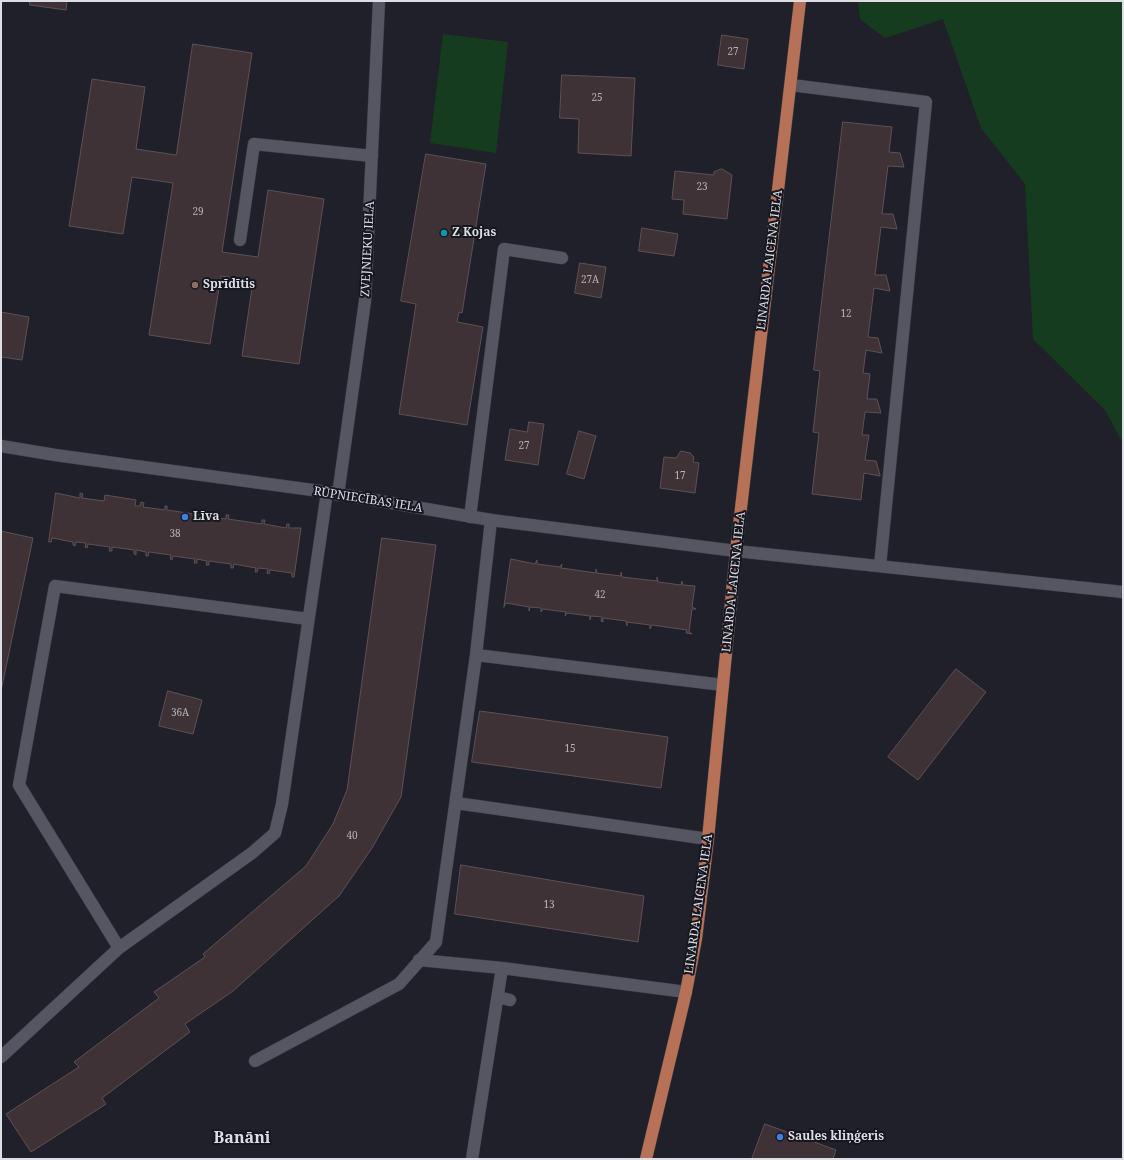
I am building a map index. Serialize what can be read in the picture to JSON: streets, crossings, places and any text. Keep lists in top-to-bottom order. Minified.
{"streets":{"main road":["LINARDA LAICENA IELA"],"street":["ZVEJNIEKU IELA","RŪPNIECĪBAS IELA"]},"crossings":[["ZVEJNIEKU IELA","RŪPNIECĪBAS IELA"],["LINARDA LAICENA IELA","RŪPNIECĪBAS IELA"]],"districts":["Banāni"],"places":["Z Kojas","Sprīdītis","Līva","Saules kliņģeris"],"house_numbers":["27","25","23","29","27A","12","27","17","38","42","36A","15","40","13"]}
